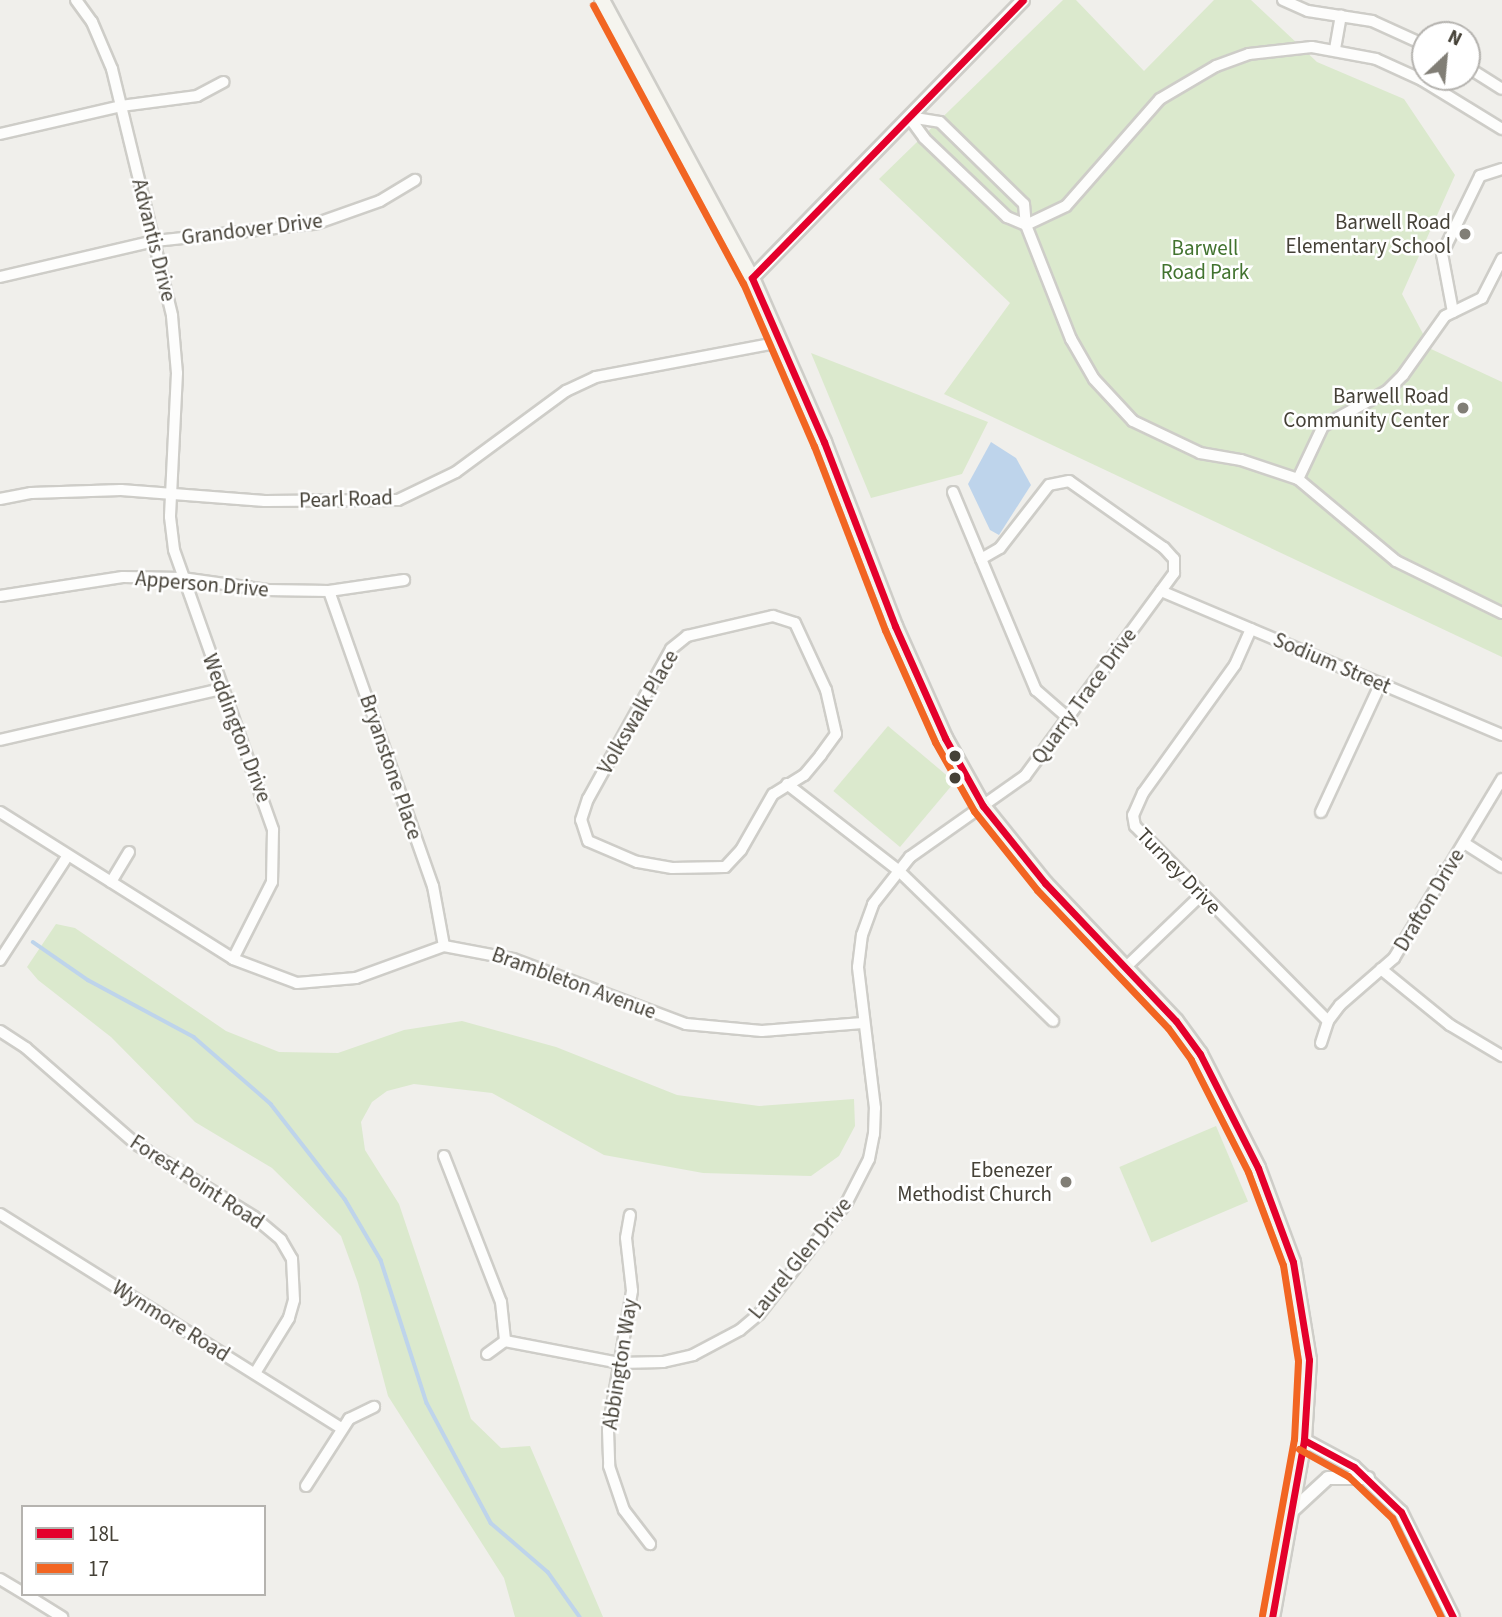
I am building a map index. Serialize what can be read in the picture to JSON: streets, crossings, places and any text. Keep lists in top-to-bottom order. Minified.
{"streets":{"street":["Grandover Drive","Advantis Drive","Pearl Road","Apperson Drive","Sodium Street","Quarry Trace Drive","Volkswalk Place","Weddington Drive","Bryanstone Place","Turney Drive","Drafton Drive","Brambleton Avenue","Forest Point Road","Laurel Glen Drive","Wynmore Road","Abbington Way"]},"crossings":[["Grandover Drive","Advantis Drive"],["Advantis Drive","Pearl Road"],["Advantis Drive","Weddington Drive"],["Pearl Road","Weddington Drive"],["Apperson Drive","Weddington Drive"],["Apperson Drive","Bryanstone Place"],["Sodium Street","Quarry Trace Drive"],["Sodium Street","Turney Drive"],["Quarry Trace Drive","Laurel Glen Drive"],["Bryanstone Place","Brambleton Avenue"],["Turney Drive","Drafton Drive"],["Brambleton Avenue","Laurel Glen Drive"],["Forest Point Road","Wynmore Road"],["Laurel Glen Drive","Abbington Way"]],"parks":["Barwell Road Park"],"places":["Barwell Road Elementary School","Barwell Road Community Center","Ebenezer Methodist Church"],"lines":["transit line 18L","transit line 17"],"legend":["18L","17"],"north":"top right"}
